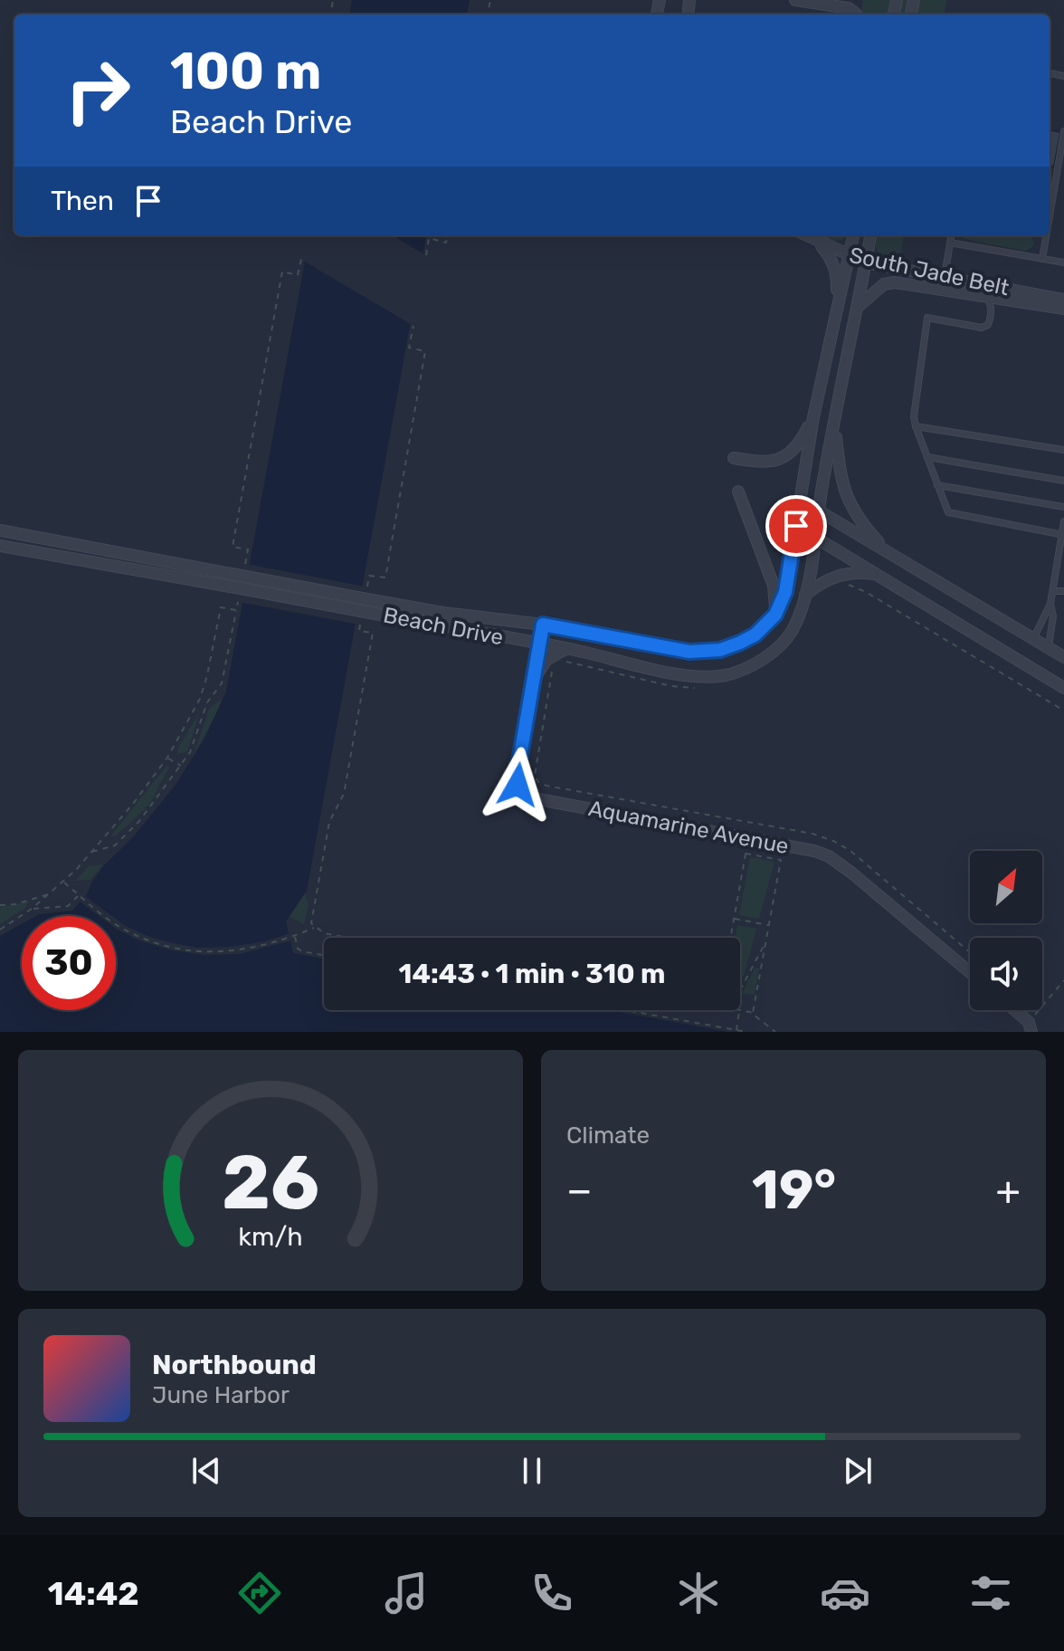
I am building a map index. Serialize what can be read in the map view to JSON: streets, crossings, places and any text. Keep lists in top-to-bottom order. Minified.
{"streets":{"street":["South Jade Belt","Beach Drive","Aquamarine Avenue"]},"crossings":[["South Jade Belt","Beach Drive"],["Beach Drive","Aquamarine Avenue"]],"north":"top right","page":{"turn":["100 m","Beach Drive"],"then":"Then","limit":"30","trip":"14:43 · 1 min · 310 m","tile":"Climate","heat":["−","19°","+"],"song":["Northbound","June Harbor"],"tabs":"14:42","gauge":["26","km/h"]}}
